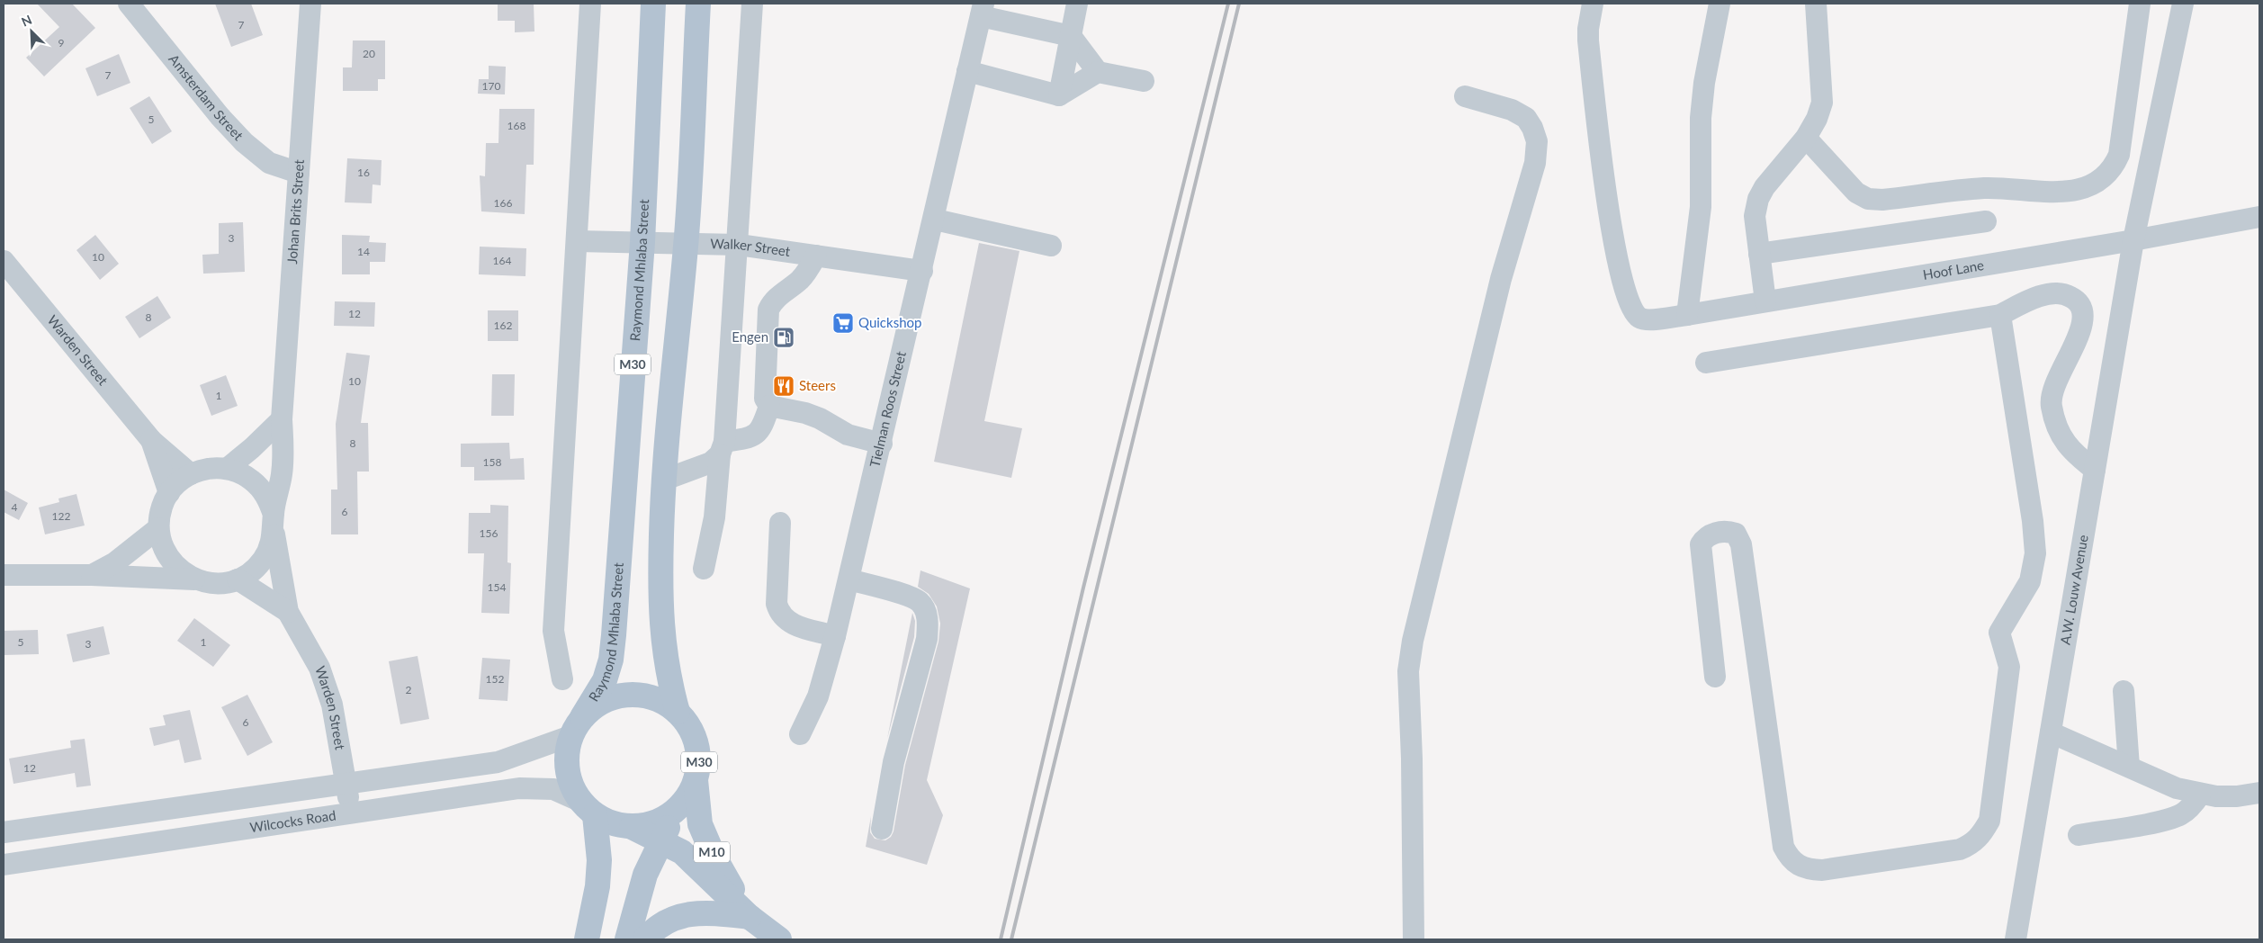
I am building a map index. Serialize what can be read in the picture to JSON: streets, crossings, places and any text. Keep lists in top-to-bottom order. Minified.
{"streets":{"main road":["Raymond Mhlaba Street","M30","M10"],"street":["Amsterdam Street","Johan Brits Street","Walker Street","Hoof Lane","Warden Street","Tielman Roos Street","A.W. Louw Avenue","Wilcocks Road"]},"crossings":[["Amsterdam Street","Johan Brits Street"],["Johan Brits Street","Warden Street"],["Walker Street","Raymond Mhlaba Street"],["Walker Street","Tielman Roos Street"],["Raymond Mhlaba Street","Wilcocks Road"],["Raymond Mhlaba Street","M10"],["Hoof Lane","A.W. Louw Avenue"],["Warden Street","Wilcocks Road"],["Wilcocks Road","M10"]],"places":{"supermarket":["Quickshop"],"fuel station":["Engen"],"restaurant":["Steers"]},"house_numbers":["7","9","20","7","170","5","168","16","166","3","14","10","164","12","8","162","10","1","8","158","4","6","122","156","154","5","1","3","152","2","6","12"],"north":"top left"}
